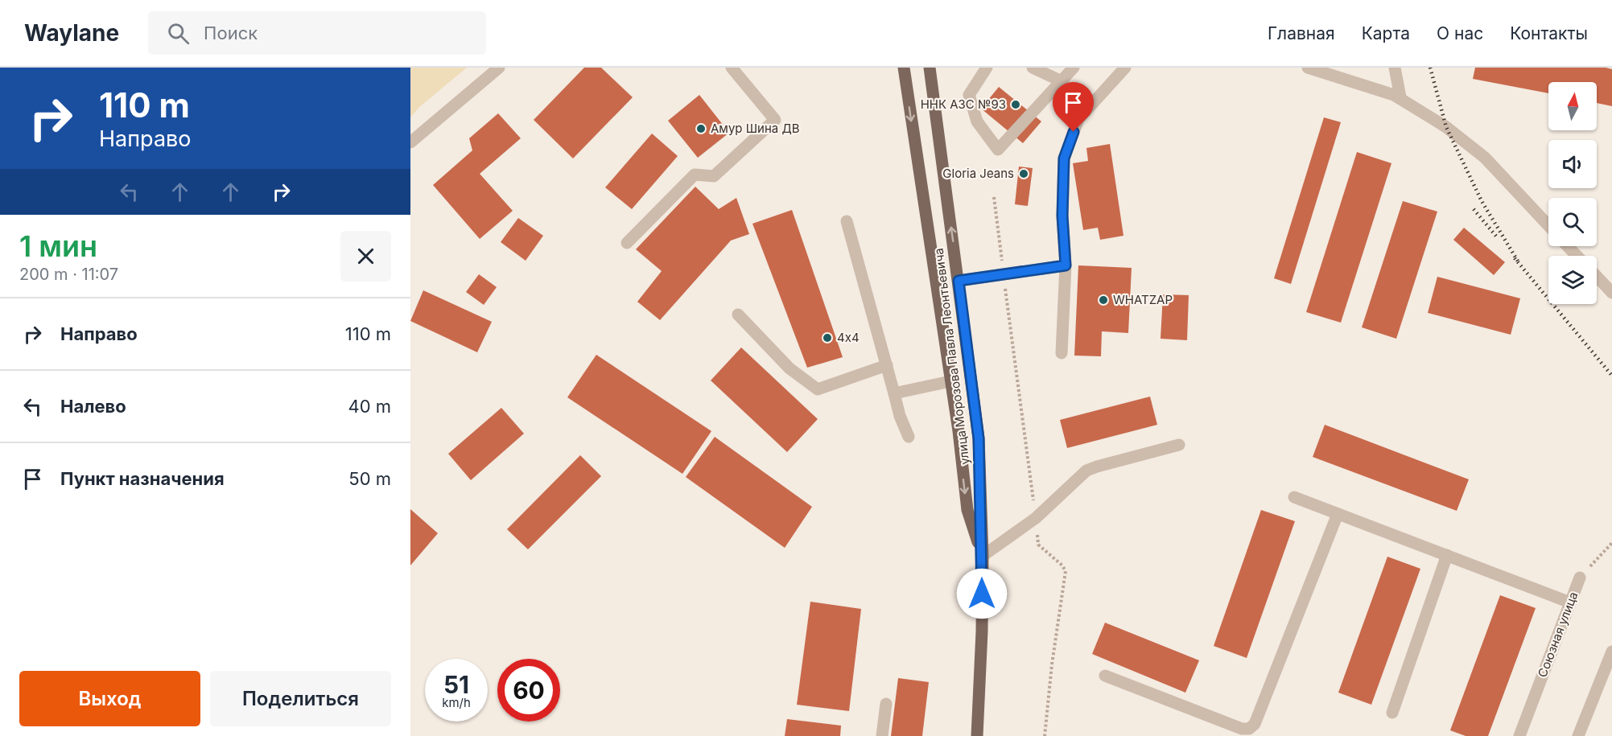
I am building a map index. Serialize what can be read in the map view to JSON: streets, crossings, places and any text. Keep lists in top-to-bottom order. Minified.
{"streets":{"main road":["улица Морозова Павла Леонтьевича"],"street":["Союзная улица"]},"places":["ННК АЗС №93","Амур Шина ДВ","Gloria Jeans","WHATZAP","4х4"],"north":"top","page":{"header":"Waylane","search":"Поиск","nav":["Главная","Карта","О нас","Контакты"],"turn":["110 m","Направо"],"heading":["1 мин","200 m · 11:07"],"list":[{"name":"Направо","value":"110 m"},{"name":"Налево","value":"40 m"},{"name":"Пункт назначения","value":"50 m"}],"speed":"51 km/h","limit":"60","buttons":["Выход","Поделиться"]}}
